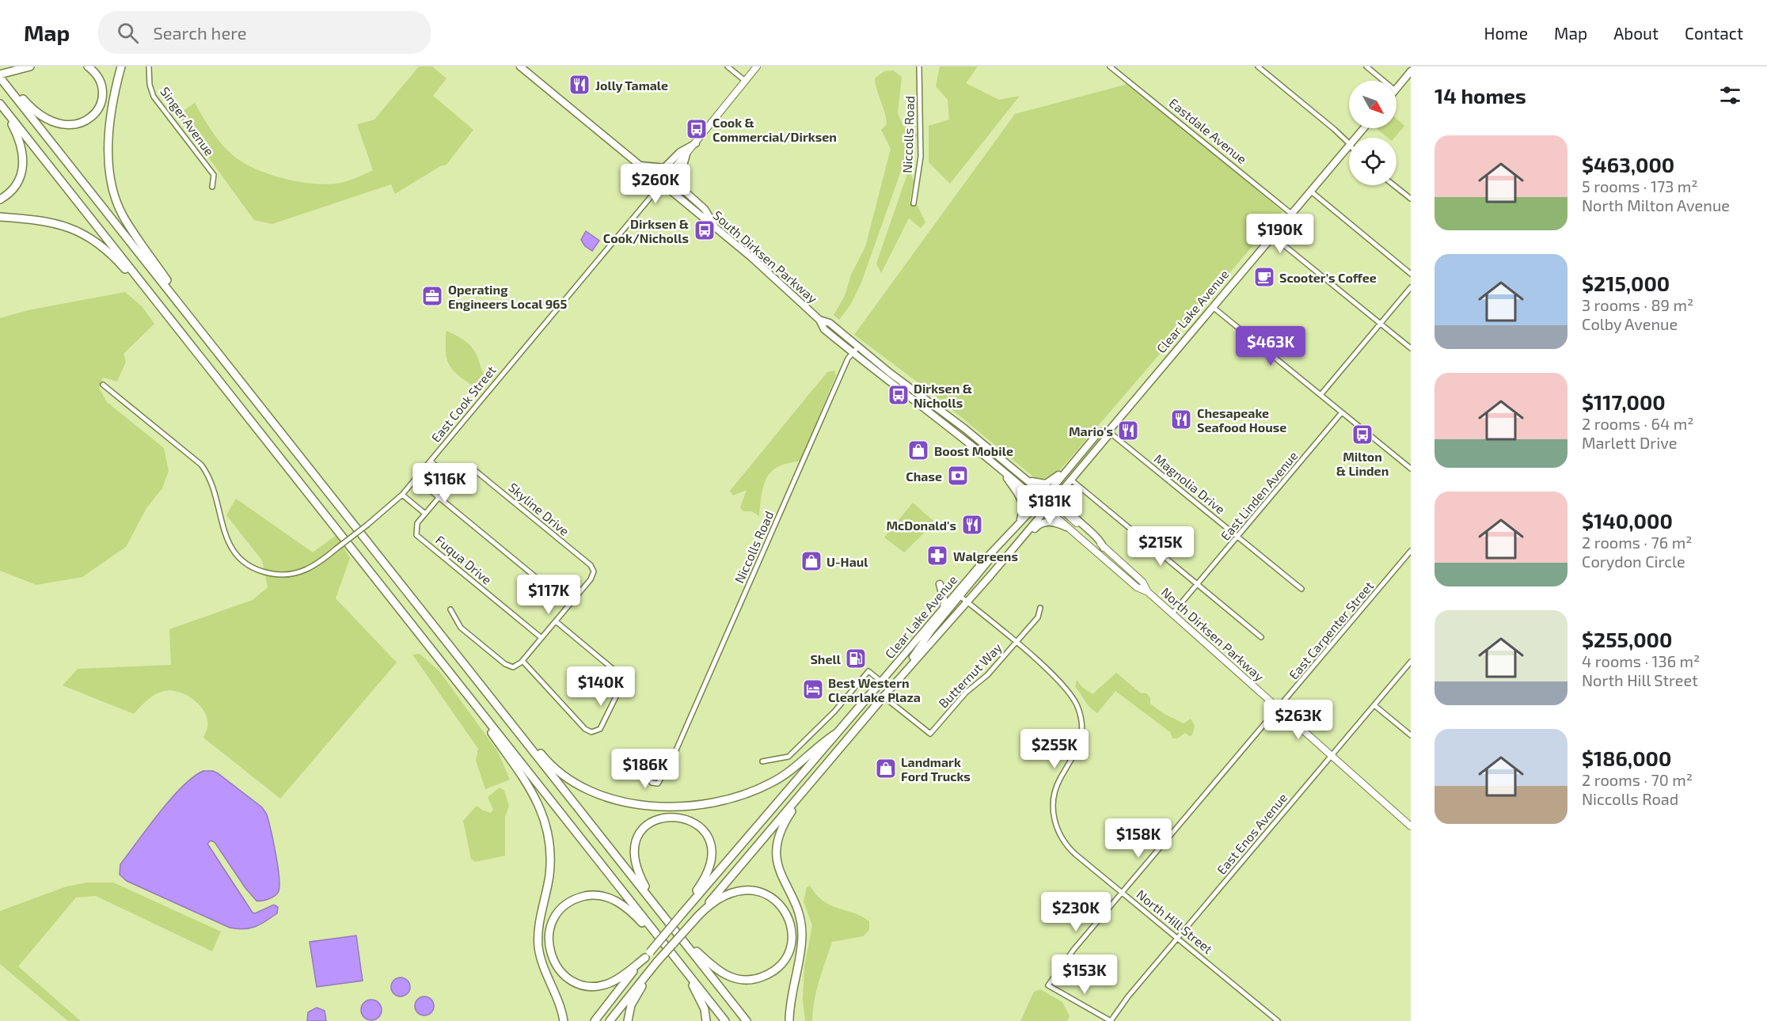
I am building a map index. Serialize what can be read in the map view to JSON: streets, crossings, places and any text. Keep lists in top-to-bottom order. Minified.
{"streets":{"highway":["Clear Lake Avenue"],"main road":["South Dirksen Parkway","East Cook Street","North Dirksen Parkway"],"street":["Singer Avenue","Eastdale Avenue","Niccolls Road","Magnolia Drive","East Linden Avenue","Skyline Drive","Fuqua Drive","East Carpenter Street","Butternut Way","East Enos Avenue","North Hill Street"]},"crossings":[["Eastdale Avenue","Clear Lake Avenue"],["Niccolls Road","South Dirksen Parkway"],["South Dirksen Parkway","Clear Lake Avenue"],["South Dirksen Parkway","East Cook Street"],["South Dirksen Parkway","North Dirksen Parkway"],["Clear Lake Avenue","Magnolia Drive"],["Clear Lake Avenue","North Dirksen Parkway"],["Clear Lake Avenue","Butternut Way"],["Clear Lake Avenue","North Hill Street"],["Magnolia Drive","East Linden Avenue"],["East Linden Avenue","North Dirksen Parkway"],["East Carpenter Street","North Dirksen Parkway"],["East Carpenter Street","East Enos Avenue"],["East Carpenter Street","North Hill Street"],["North Dirksen Parkway","East Enos Avenue"],["Butternut Way","North Hill Street"],["East Enos Avenue","North Hill Street"]],"places":{"restaurant":["Jolly Tamale","Chesapeake Seafood House","Mario's","McDonald's"],"bus stop":["Cook & Commercial/Dirksen","Dirksen & Cook/Nicholls","Dirksen & Nicholls","Milton & Linden"],"cafe":["Scooter's Coffee"],"office":["Operating Engineers Local 965"],"shop":["Boost Mobile","U-Haul","Landmark Ford Trucks"],"bank":["Chase"],"pharmacy":["Walgreens"],"fuel station":["Shell"],"hotel":["Best Western Clearlake Plaza"]},"north":"bottom right","page":{"header":"Map","search":"Search here","nav":["Home","Map","About","Contact"],"heading":"14 homes","list":[{"name":"$463,000","note":"5 rooms · 173 m² · North Milton Avenue"},{"name":"$215,000","note":"3 rooms · 89 m² · Colby Avenue"},{"name":"$117,000","note":"2 rooms · 64 m² · Marlett Drive"},{"name":"$140,000","note":"2 rooms · 76 m² · Corydon Circle"},{"name":"$255,000","note":"4 rooms · 136 m² · North Hill Street"},{"name":"$186,000","note":"2 rooms · 70 m² · Niccolls Road"}],"price":["$260K","$190K","$463K","$116K","$181K","$215K","$117K","$140K","$263K","$255K","$186K","$158K","$230K","$153K"]}}
